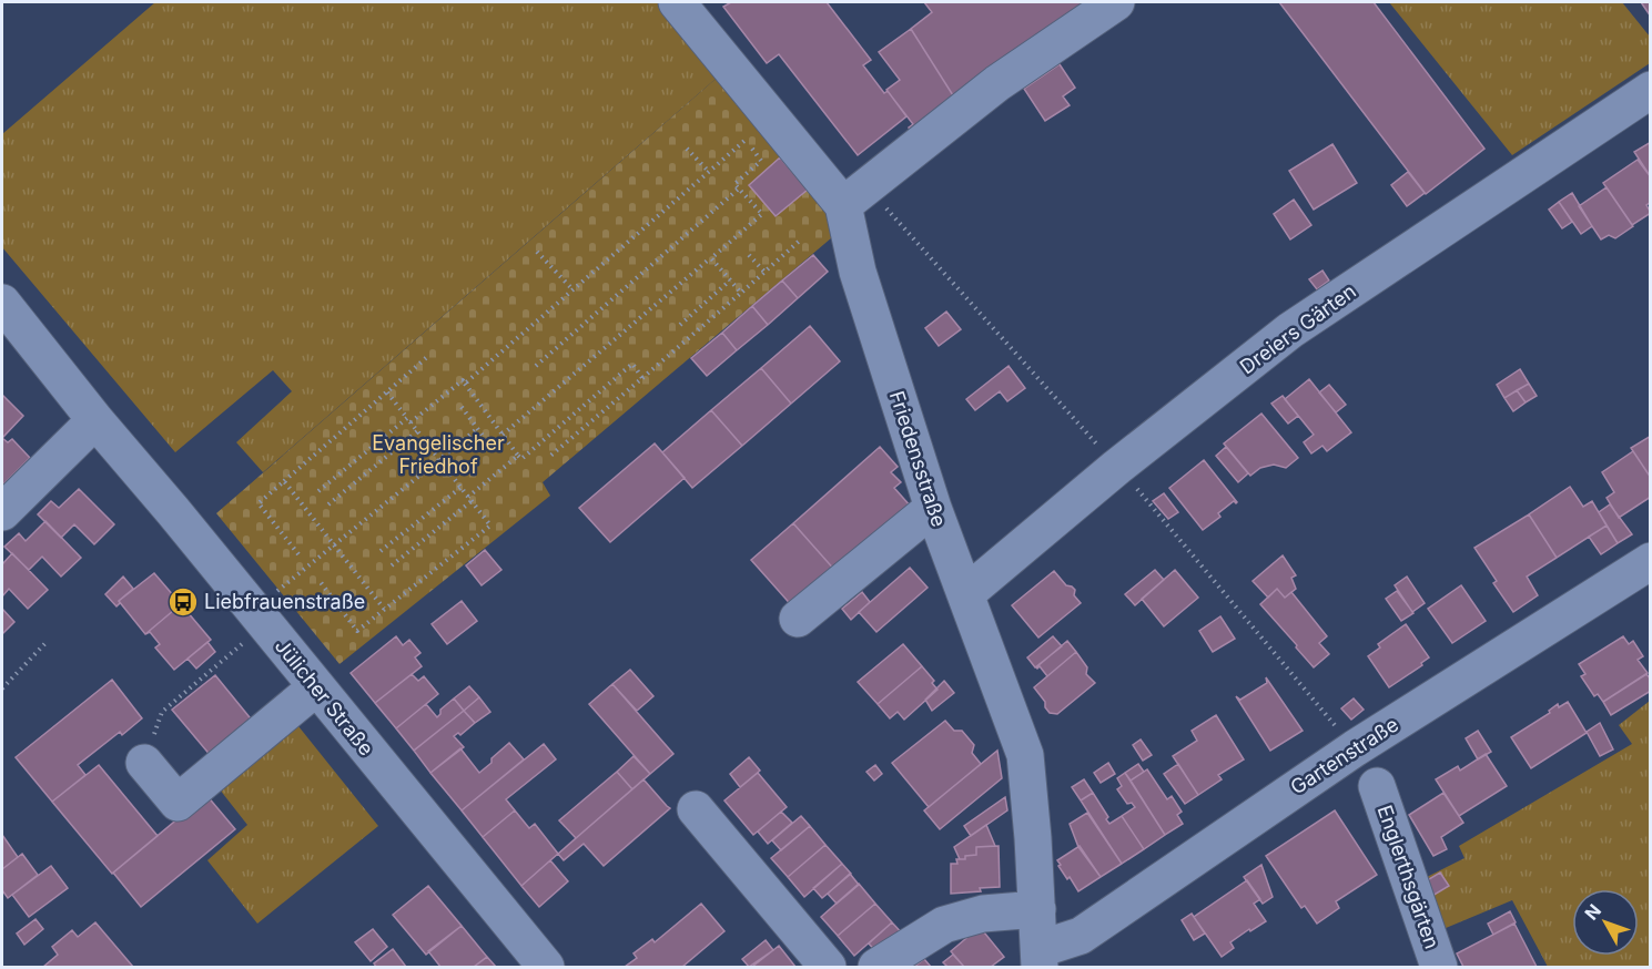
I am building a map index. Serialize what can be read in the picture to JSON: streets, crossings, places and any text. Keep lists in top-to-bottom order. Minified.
{"streets":{"street":["Dreiers Gärten","Friedensstraße","Jülicher Straße","Gartenstraße","Englerthsgärten"]},"crossings":[["Dreiers Gärten","Friedensstraße"],["Friedensstraße","Gartenstraße"]],"parks":["Evangelischer Friedhof"],"places":{"bus stop":["Liebfrauenstraße"]},"north":"top left"}
